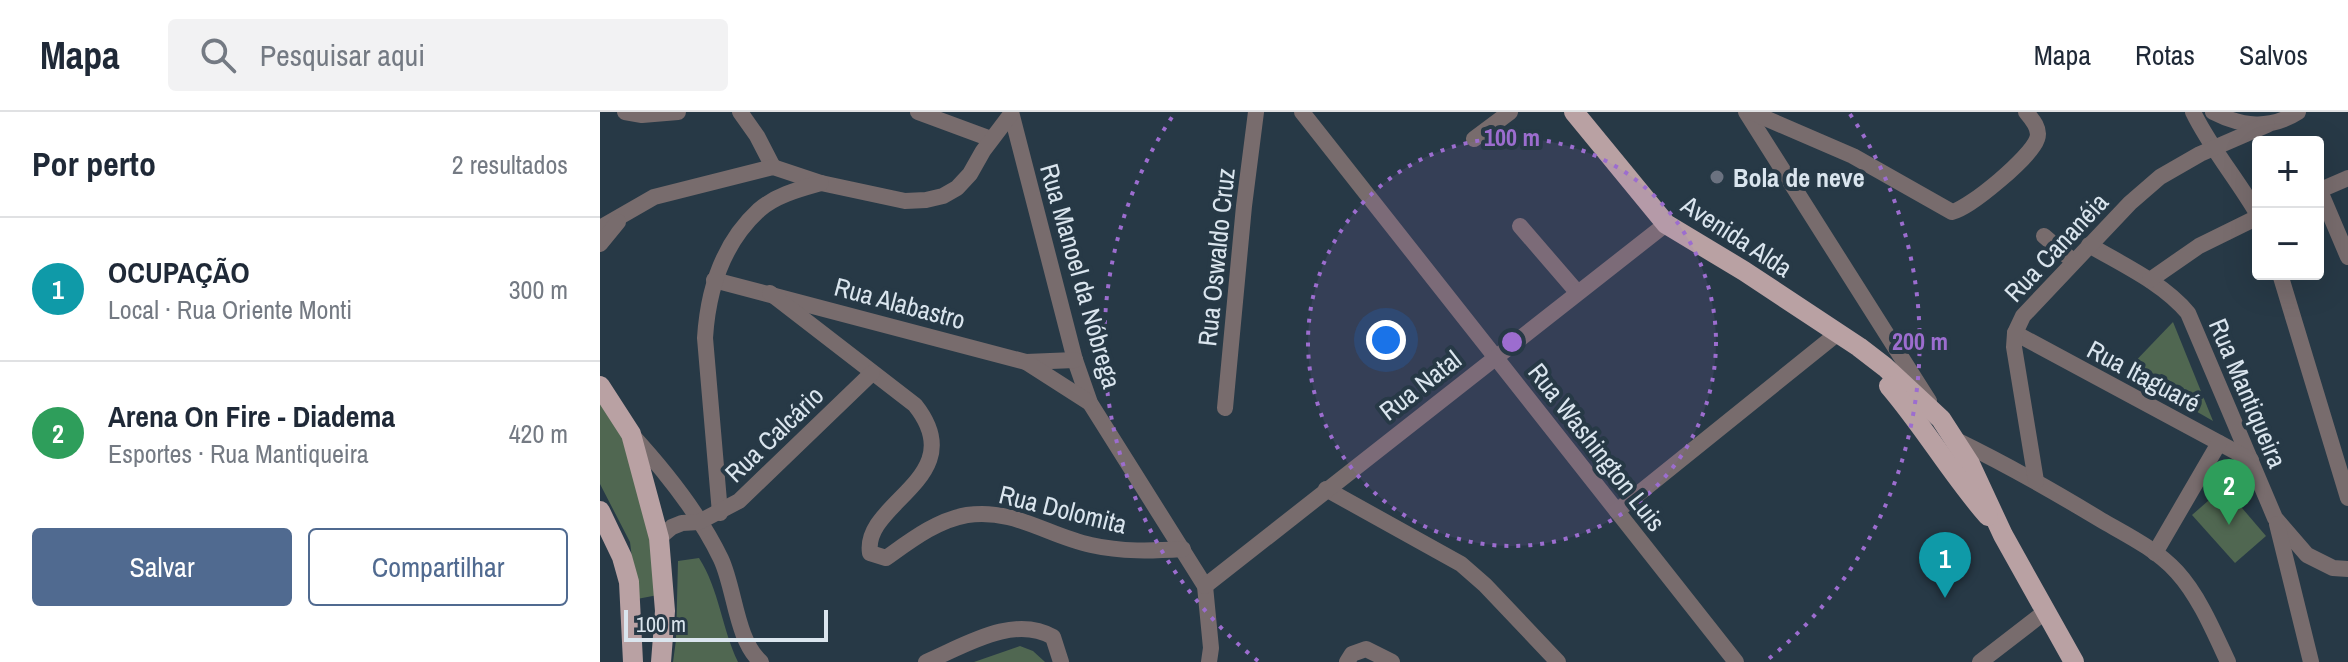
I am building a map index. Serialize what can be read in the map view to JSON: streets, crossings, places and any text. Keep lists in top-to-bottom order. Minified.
{"streets":{"main road":["Avenida Alda"],"street":["Rua Cananéia","Rua Oswaldo Cruz","Rua Manoel da Nóbrega","Rua Alabastro","Rua Itaguaré","Rua Natal","Rua Mantiqueira","Rua Calcário","Rua Washington Luis","Rua Dolomita"]},"crossings":[["Avenida Alda","Rua Natal"],["Rua Cananéia","Rua Itaguaré"],["Rua Cananéia","Rua Mantiqueira"],["Rua Manoel da Nóbrega","Rua Alabastro"],["Rua Manoel da Nóbrega","Rua Natal"],["Rua Manoel da Nóbrega","Rua Dolomita"],["Rua Alabastro","Rua Dolomita"],["Rua Itaguaré","Rua Mantiqueira"],["Rua Natal","Rua Washington Luis"],["Rua Calcário","Rua Dolomita"]],"places":["Bola de neve"],"scale_bar":"100 m","page":{"header":"Mapa","search":"Pesquisar aqui","nav":["Mapa","Rotas","Salvos"],"heading":["Por perto","2 resultados"],"map_buttons":["+","−"],"list":[{"mark":"1","name":"OCUPAÇÃO","note":"Local · Rua Oriente Monti","value":"300 m"},{"mark":"2","name":"Arena On Fire - Diadema","note":"Esportes · Rua Mantiqueira","value":"420 m"}],"pins":["2","1"],"buttons":["Salvar","Compartilhar"],"scale":"100 m"},"rings":["100 m","200 m"]}
